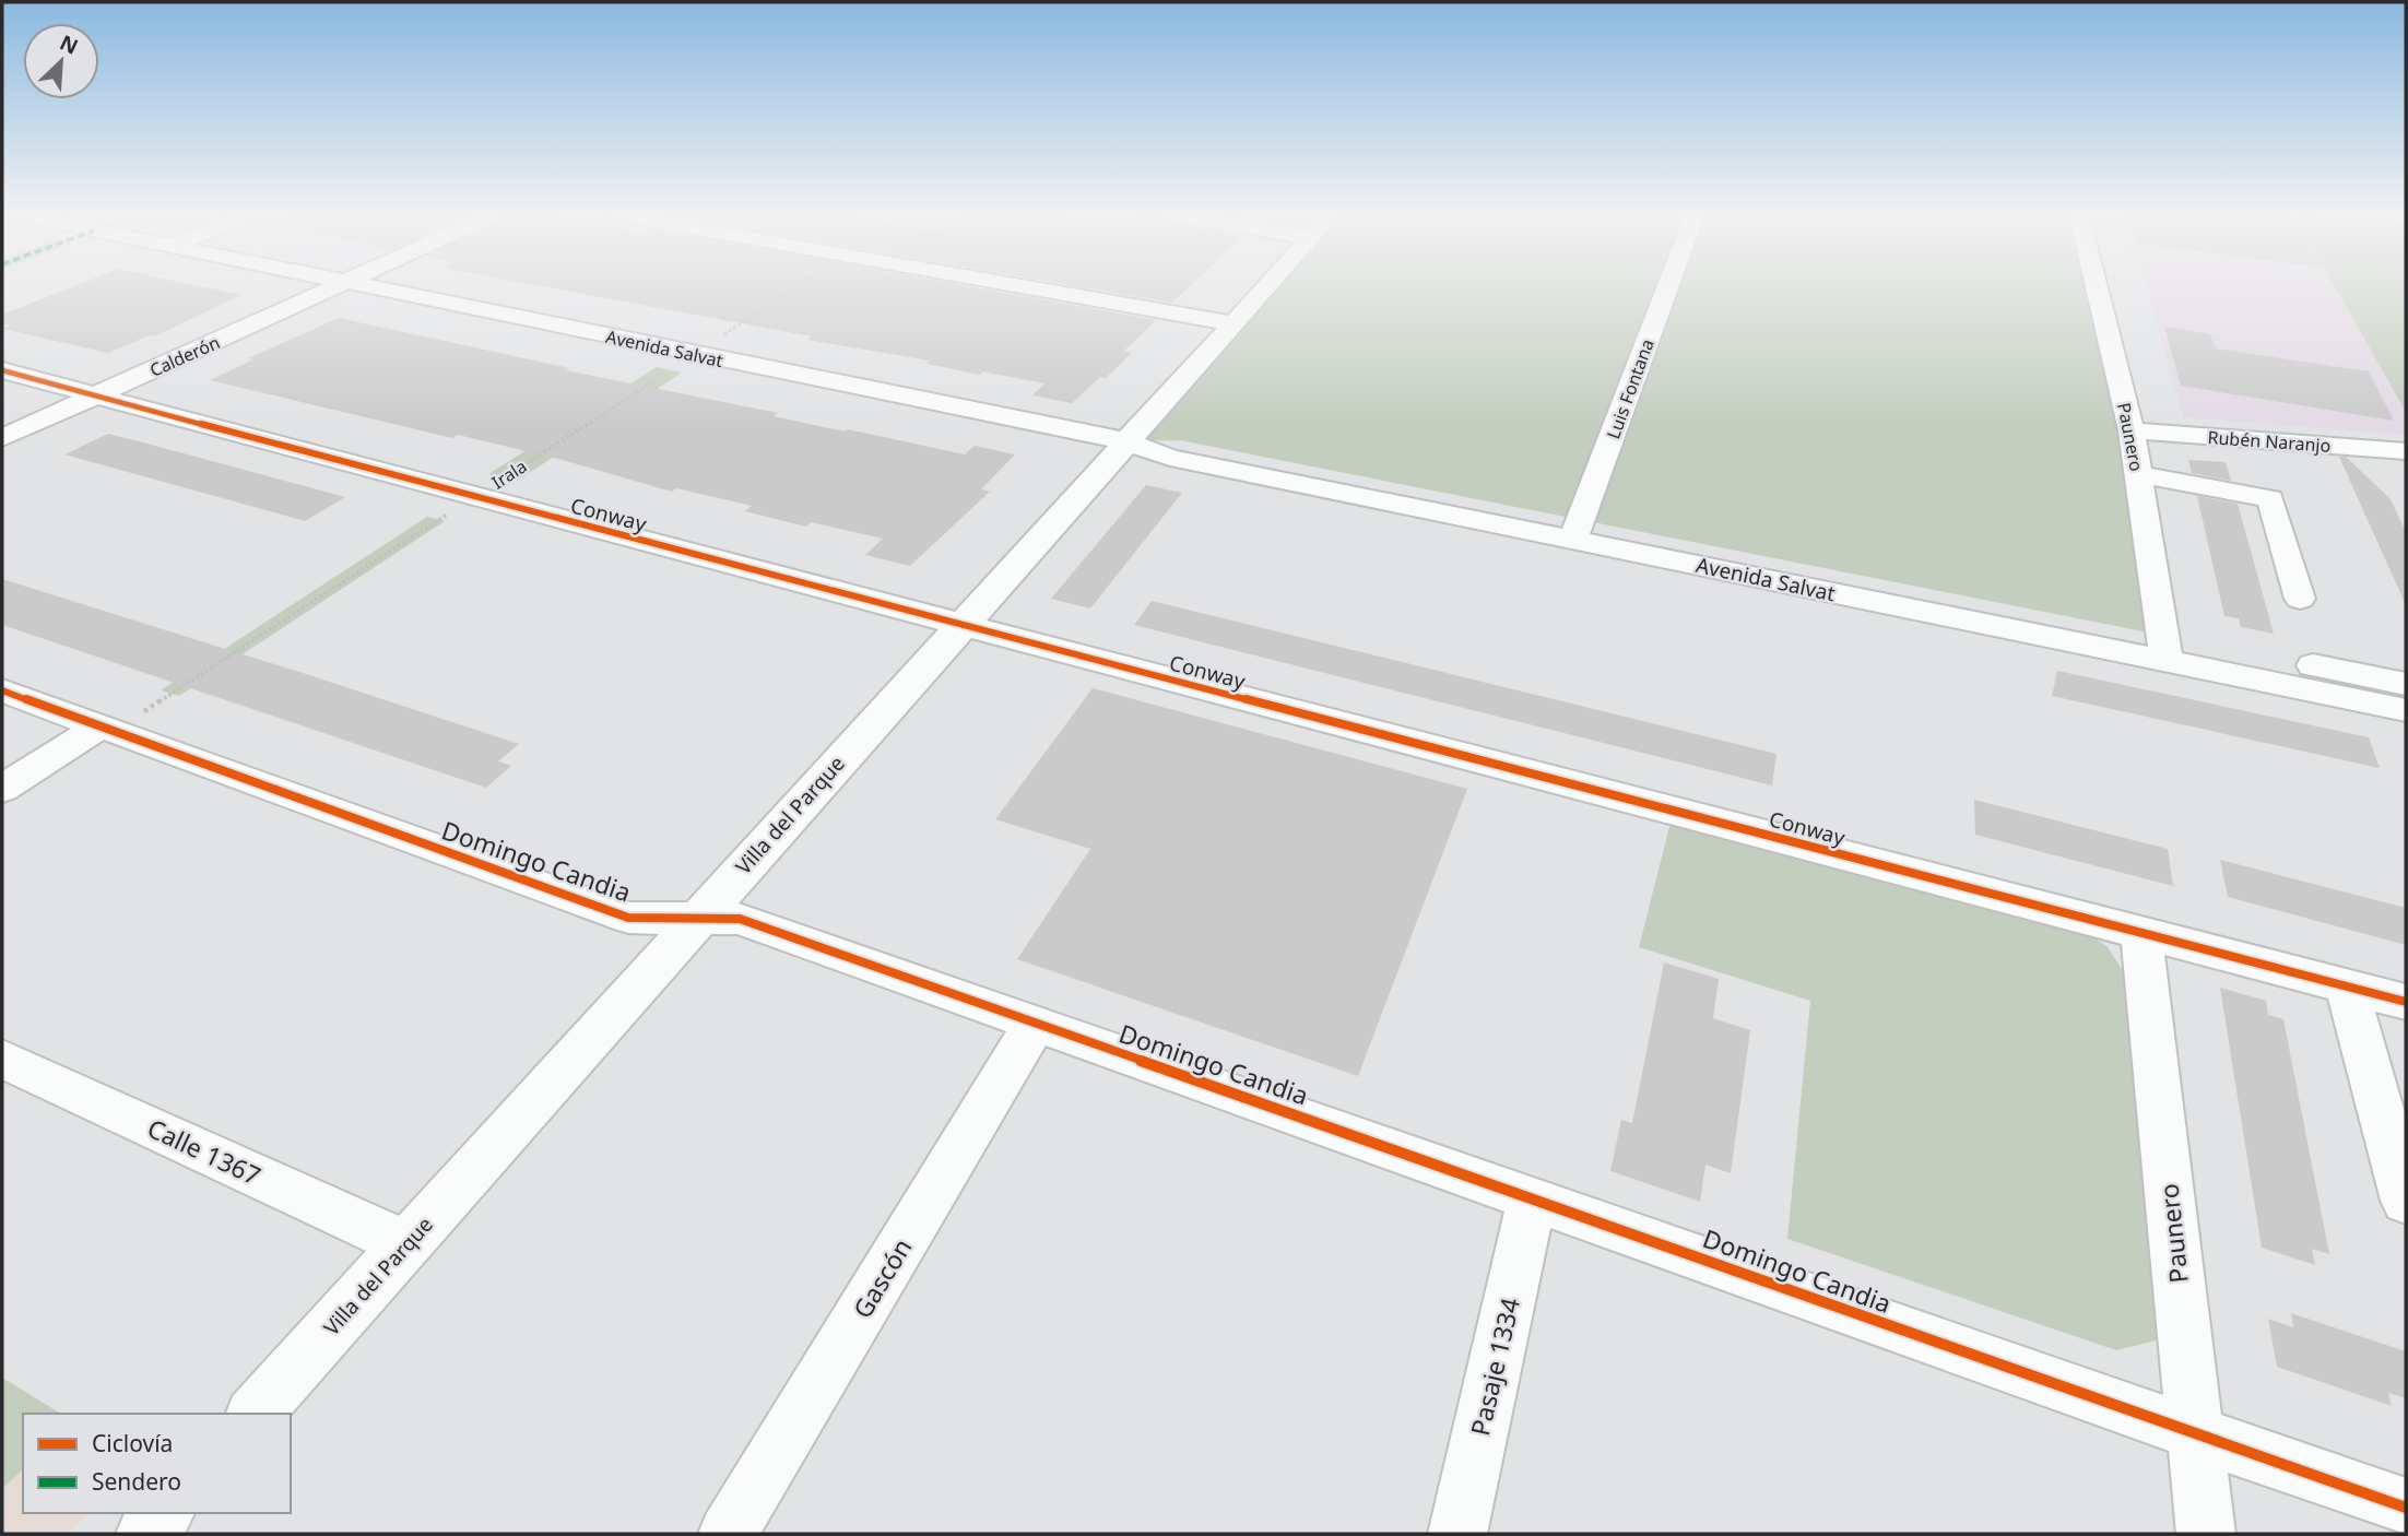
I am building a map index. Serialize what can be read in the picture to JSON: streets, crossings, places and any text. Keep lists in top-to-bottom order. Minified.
{"streets":{"street":["Avenida Salvat","Calderón","Luis Fontana","Paunero","Rubén Naranjo","Conway","Villa del Parque","Domingo Candia","Calle 1367","Gascón","Pasaje 1334"],"cycle path":["Irala"]},"crossings":[["Avenida Salvat","Luis Fontana"],["Avenida Salvat","Paunero"],["Avenida Salvat","Irala"],["Avenida Salvat","Villa del Parque"],["Calderón","Conway"],["Paunero","Rubén Naranjo"],["Paunero","Conway"],["Paunero","Domingo Candia"],["Irala","Conway"],["Irala","Domingo Candia"],["Conway","Villa del Parque"],["Villa del Parque","Domingo Candia"],["Villa del Parque","Calle 1367"],["Domingo Candia","Gascón"],["Domingo Candia","Pasaje 1334"]],"legend":["Ciclovía","Sendero"],"north":"top right"}
